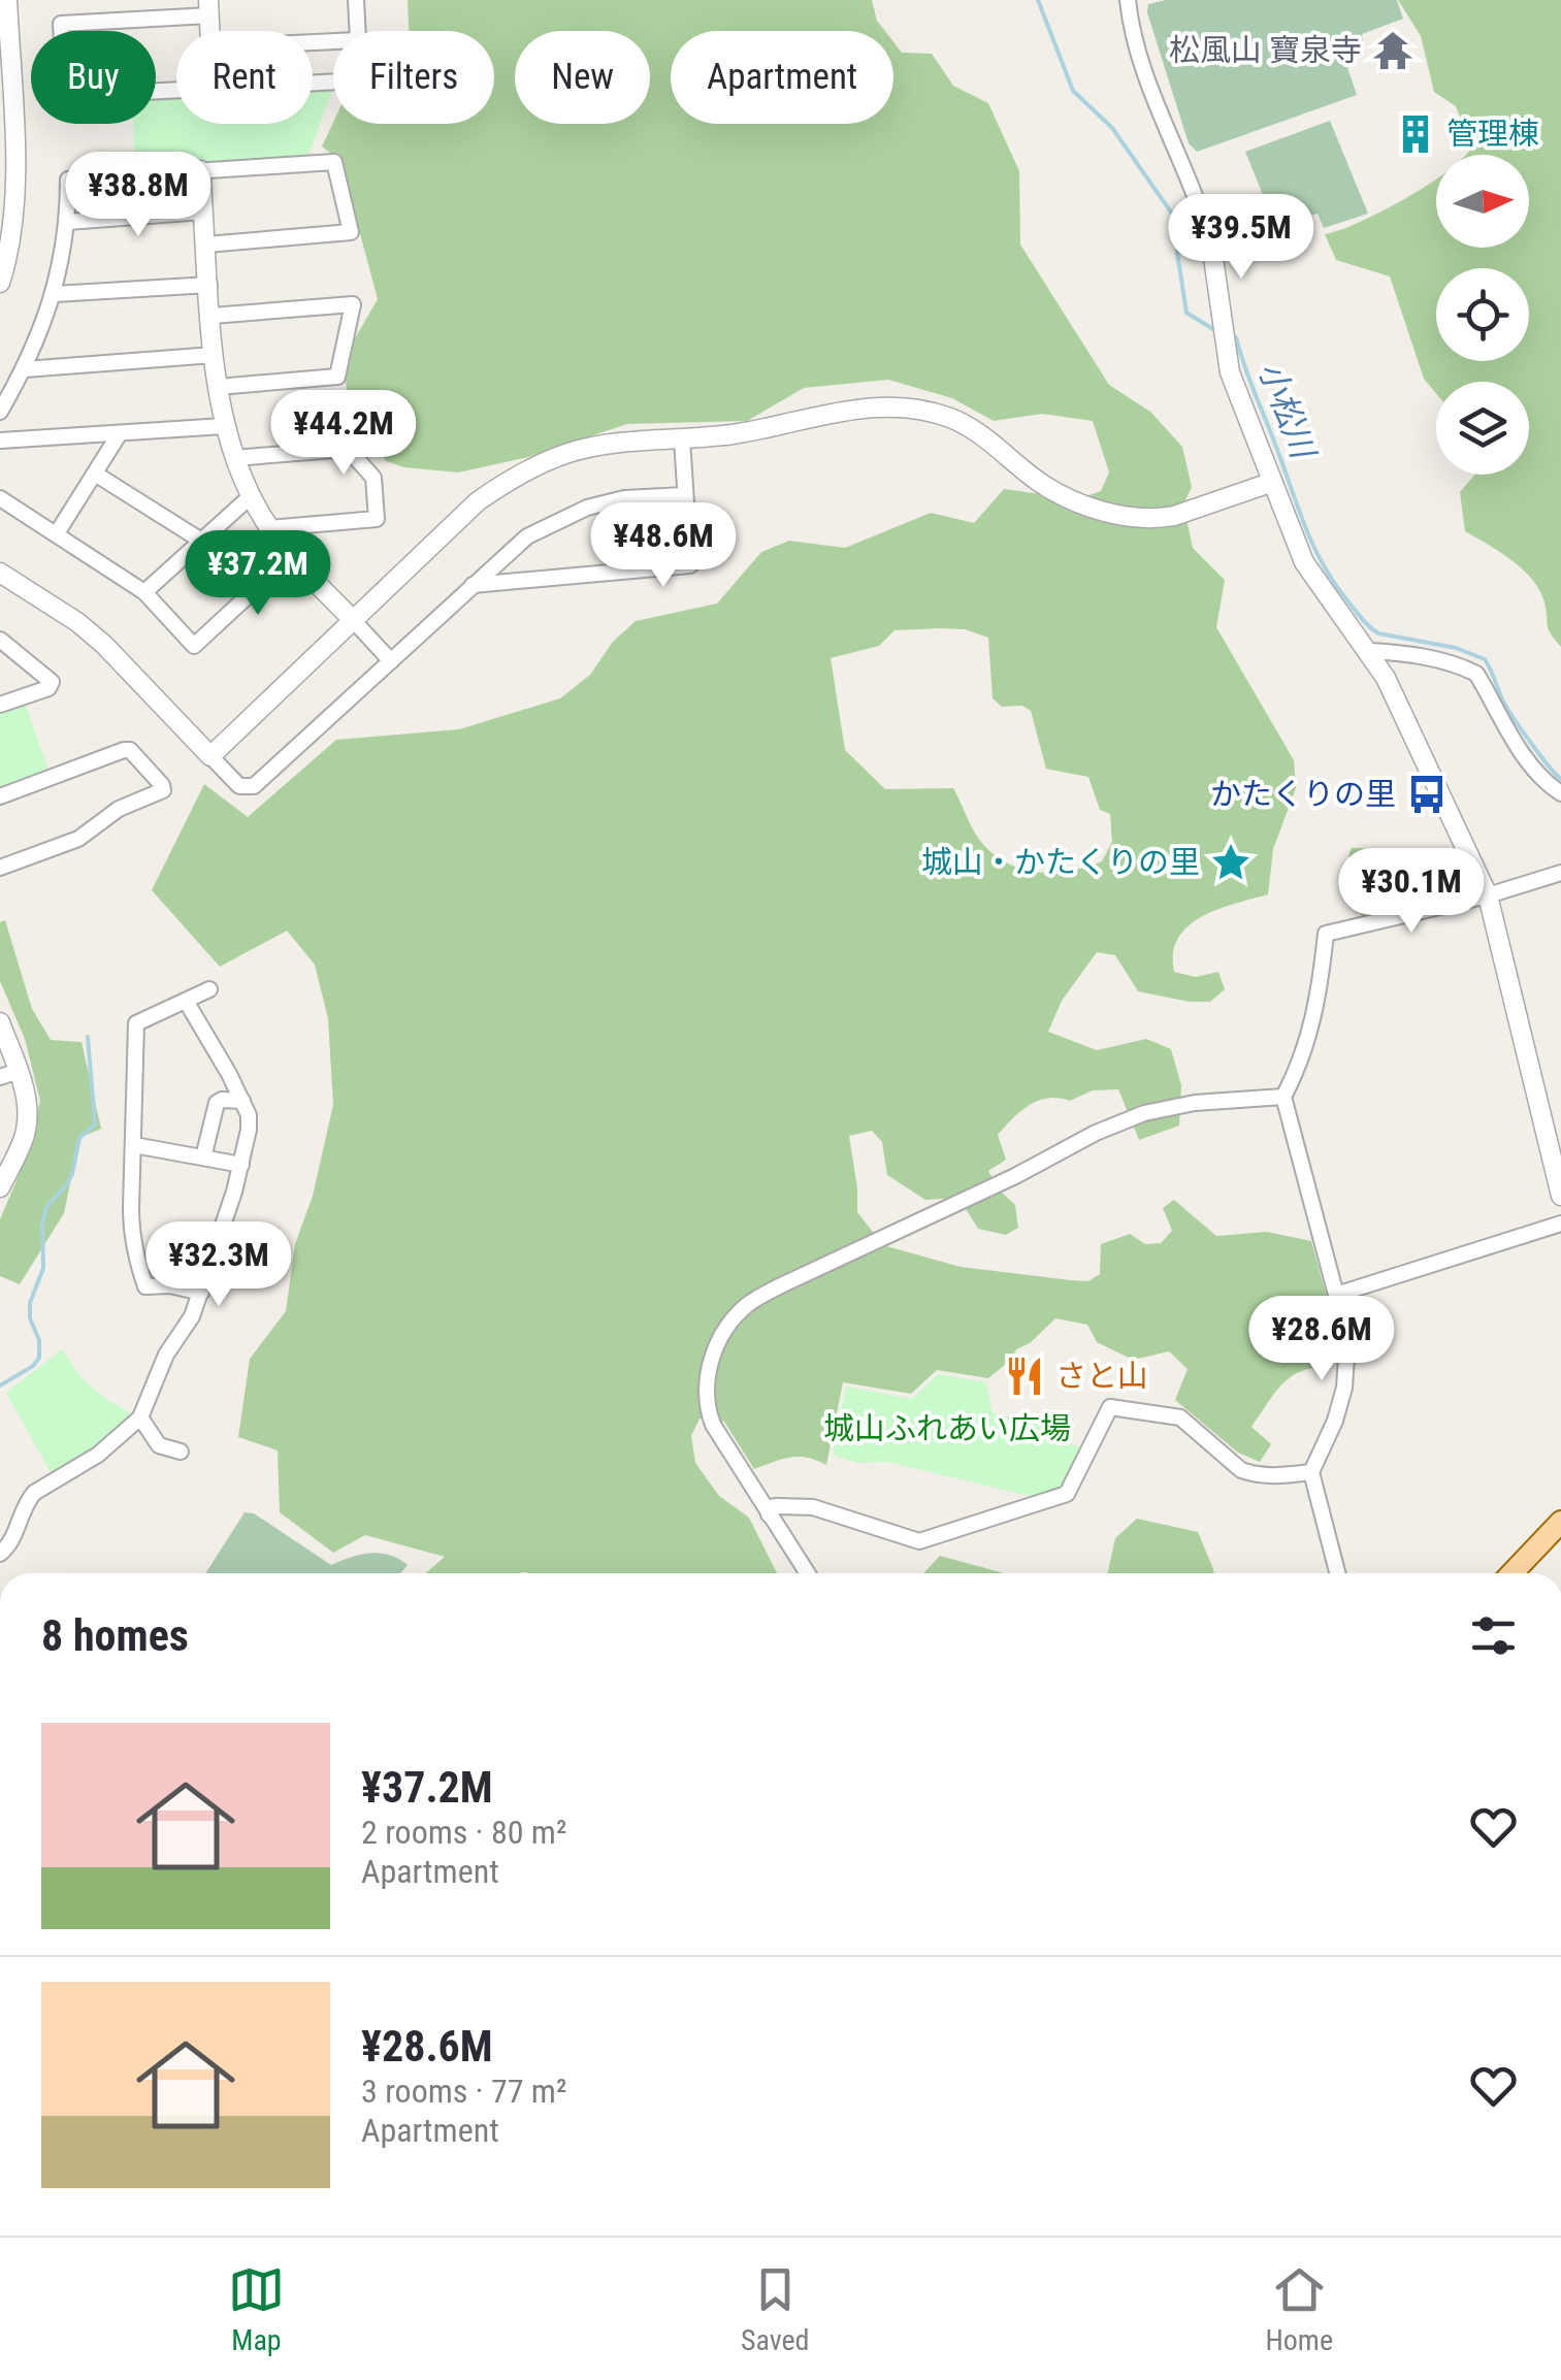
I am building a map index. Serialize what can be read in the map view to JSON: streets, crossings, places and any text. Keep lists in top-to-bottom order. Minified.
{"water":["小松川"],"parks":["城山ふれあい広場"],"places":{"temple":["松風山 寶泉寺"],"building":["管理棟"],"bus stop":["かたくりの里"],"place":["城山・かたくりの里"],"restaurant":["さと山"]},"north":"right","page":{"chip":["Buy","Rent","Filters","New","Apartment"],"price":["¥38.8M","¥39.5M","¥44.2M","¥48.6M","¥37.2M","¥30.1M","¥32.3M","¥28.6M"],"heading":"8 homes","list":[{"name":"¥37.2M","note":"2 rooms · 80 m² · Apartment"},{"name":"¥28.6M","note":"3 rooms · 77 m² · Apartment"}],"tabs":["Map","Saved","Home"]}}
